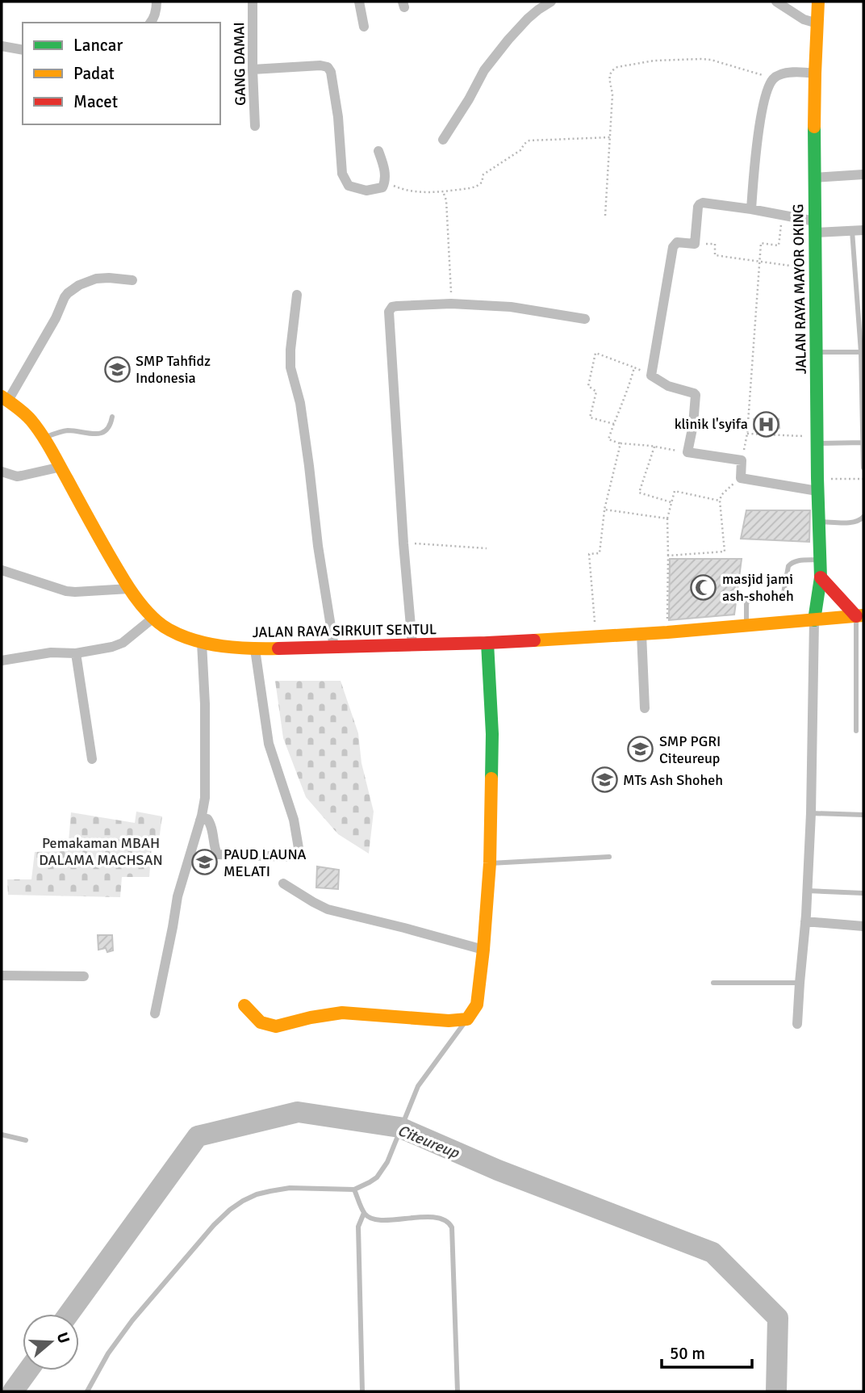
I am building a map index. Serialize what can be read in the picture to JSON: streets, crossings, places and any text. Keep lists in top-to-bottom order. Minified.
{"streets":{"main road":["JALAN RAYA MAYOR OKING","JALAN RAYA SIRKUIT SENTUL"],"street":["GANG DAMAI"]},"crossings":[["JALAN RAYA MAYOR OKING","JALAN RAYA SIRKUIT SENTUL"]],"water":["Citeureup"],"parks":["Pemakaman MBAH DALAMA MACHSAN"],"places":{"school or university":["SMP Tahfidz Indonesia","SMP PGRI Citeureup","MTs Ash Shoheh","PAUD LAUNA MELATI"],"hospital":["klinik l'syifa"],"mosque":["masjid jami ash-shoheh"]},"legend":["Lancar","Padat","Macet"],"scale_bar":"50 m","north":"right"}
